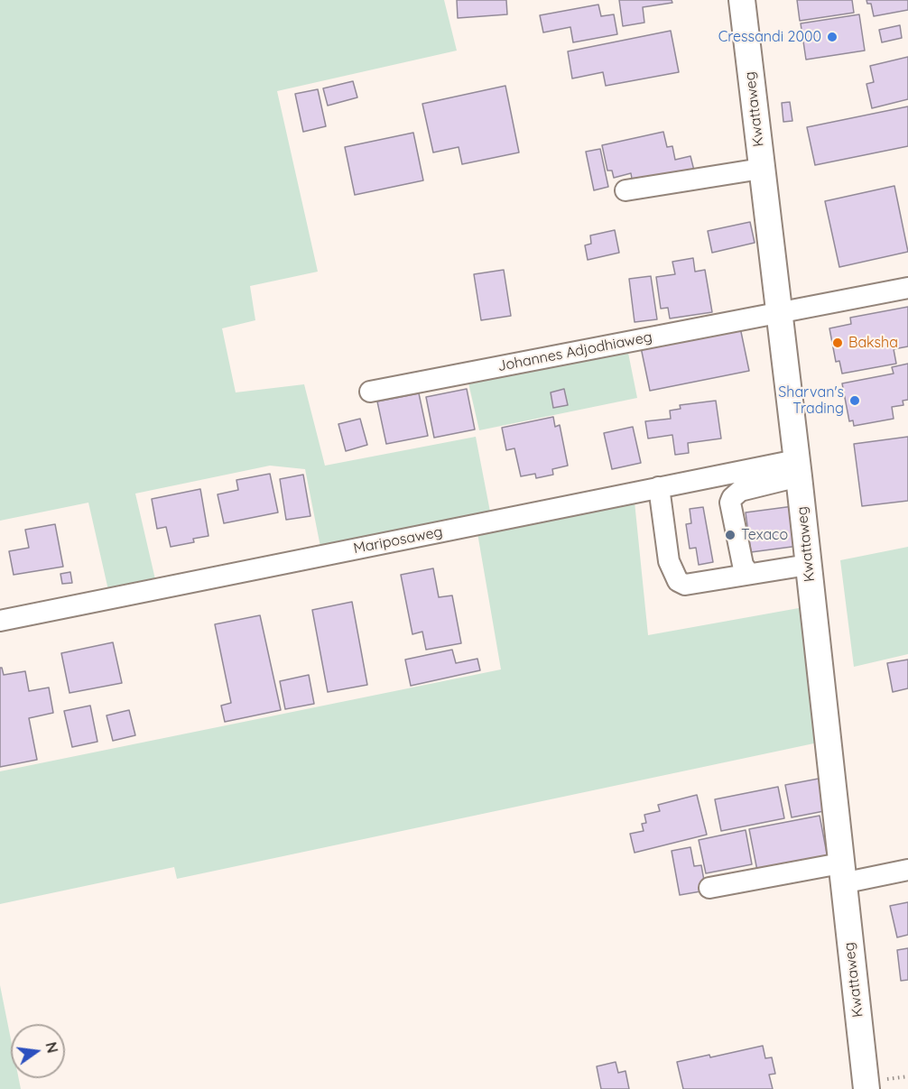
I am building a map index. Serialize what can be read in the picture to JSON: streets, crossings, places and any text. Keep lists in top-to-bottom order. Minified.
{"streets":{"main road":["Kwattaweg"],"street":["Johannes Adjodhiaweg","Mariposaweg"]},"crossings":[["Kwattaweg","Johannes Adjodhiaweg"],["Kwattaweg","Mariposaweg"]],"places":["Cressandi 2000","Baksha","Sharvan's Trading","Texaco"],"north":"right"}
